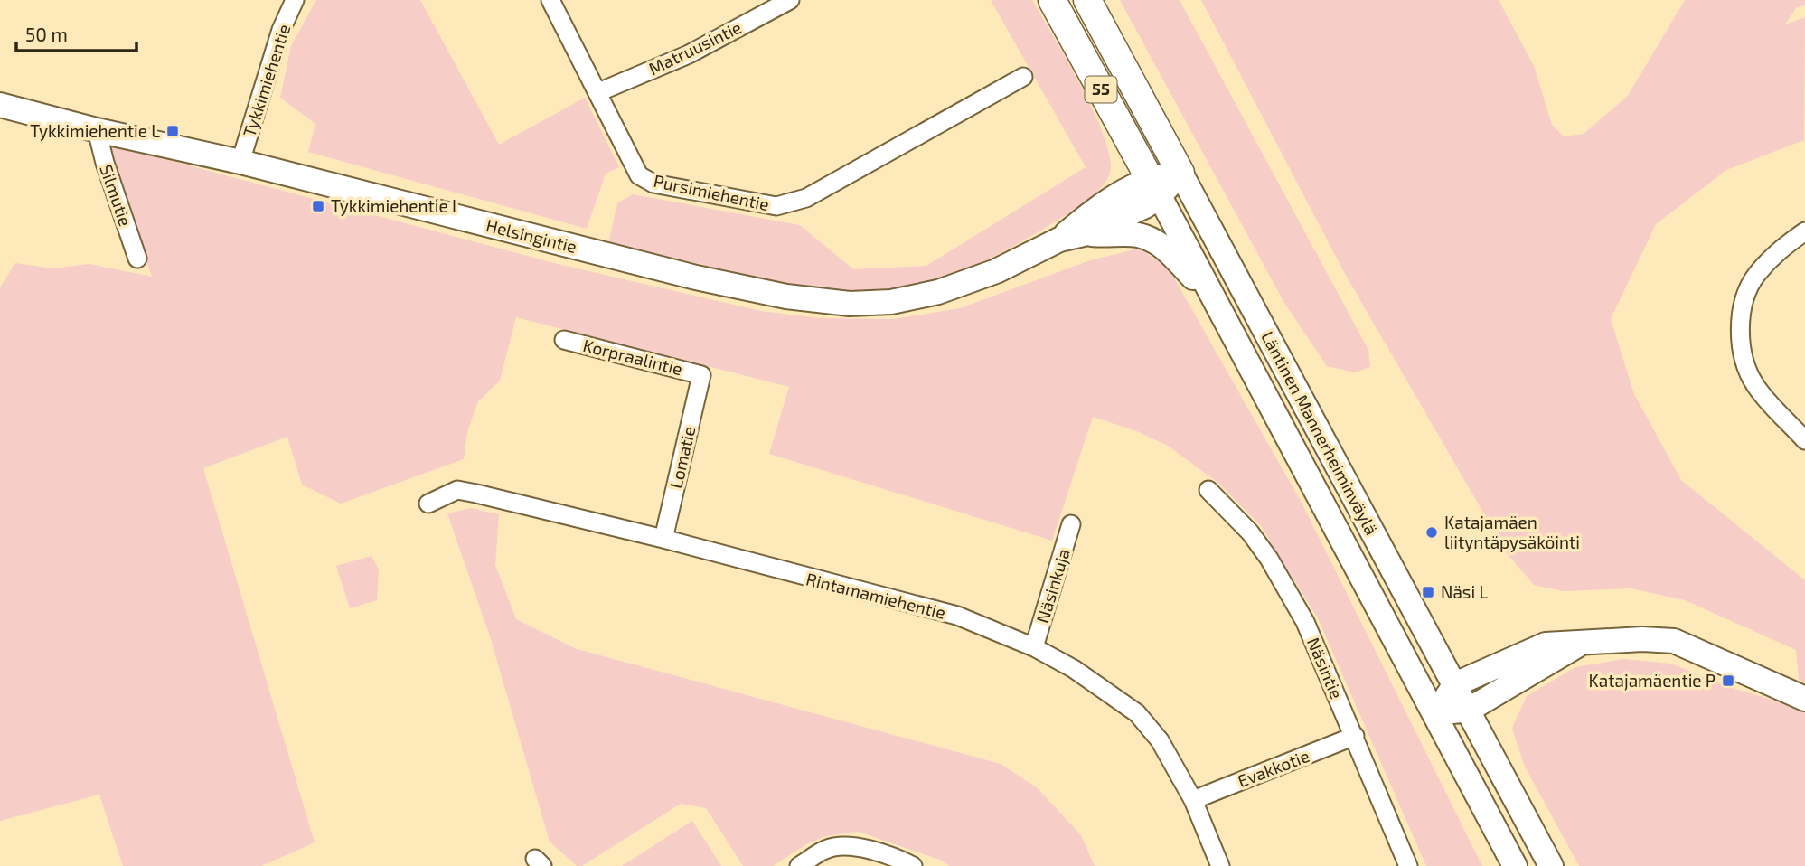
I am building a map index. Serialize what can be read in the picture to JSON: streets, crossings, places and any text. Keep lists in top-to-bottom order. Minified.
{"streets":{"main road":["55","Helsingintie","Läntinen Mannerheiminväylä"],"street":["Matruusintie","Tykkimiehentie","Pursimiehentie","Silmutie","Korpraalintie","Lomatie","Näsinkuja","Rintamamiehentie","Näsintie","Evakkotie"]},"crossings":[["Matruusintie","Pursimiehentie"],["Tykkimiehentie","Helsingintie"],["Silmutie","Helsingintie"],["Helsingintie","Läntinen Mannerheiminväylä"],["Korpraalintie","Lomatie"],["Lomatie","Rintamamiehentie"],["Näsinkuja","Rintamamiehentie"],["Rintamamiehentie","Evakkotie"],["Näsintie","Evakkotie"]],"places":{"transit":["Tykkimiehentie L","Tykkimiehentie I","Näsi L","Katajamäentie P"],"other":["Katajamäen liityntäpysäköinti"]},"scale_bar":"50 m"}
